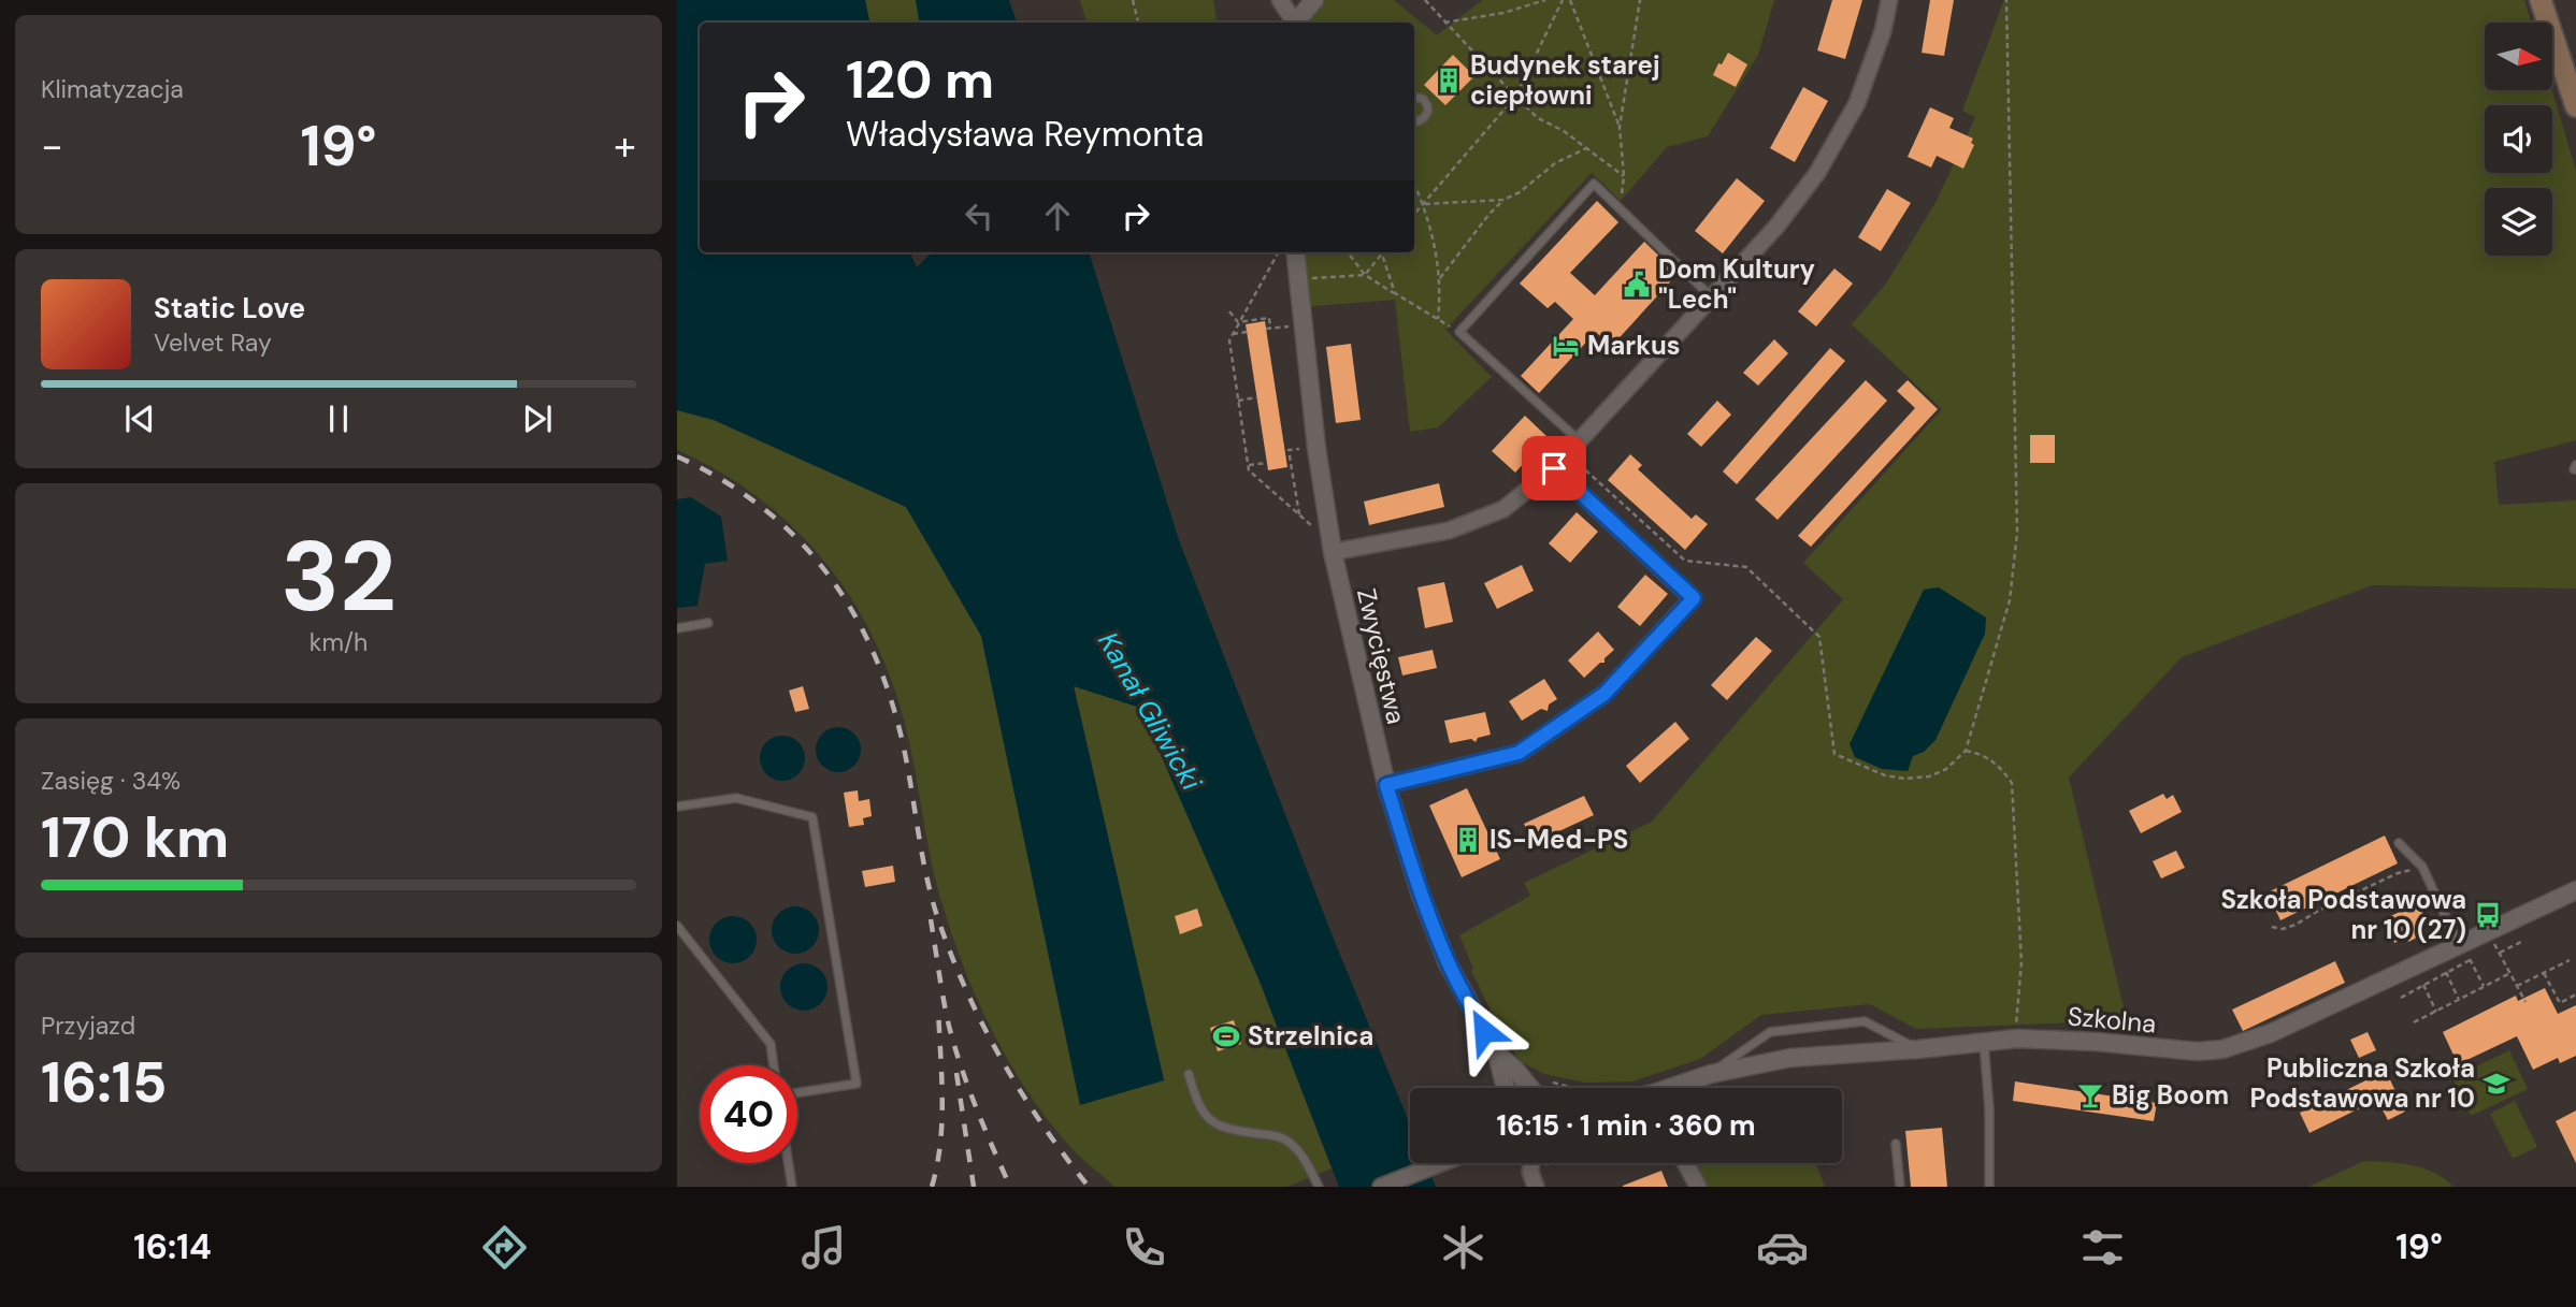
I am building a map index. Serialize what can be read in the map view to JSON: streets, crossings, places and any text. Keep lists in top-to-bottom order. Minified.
{"streets":{"street":["Zwycięstwa","Szkolna"]},"water":["Kanał Gliwicki"],"places":{"building":["Budynek starej ciepłowni","IS-Med-PS"],"public building":["Dom Kultury \"Lech\""],"hotel":["Markus"],"bus stop":["Szkoła Podstawowa nr 10 (27)"],"sports":["Strzelnica"],"school or university":["Publiczna Szkoła Podstawowa nr 10"],"bar":["Big Boom"]},"north":"right","page":{"tile":["Klimatyzacja",["32","km/h"],["Zasięg · 34%","170 km"],["Przyjazd","16:15"]],"turn":["120 m","Władysława Reymonta"],"heat":["−","19°","+"],"song":["Static Love","Velvet Ray"],"limit":"40","trip":"16:15 · 1 min · 360 m","tabs":["16:14","19°"]}}
